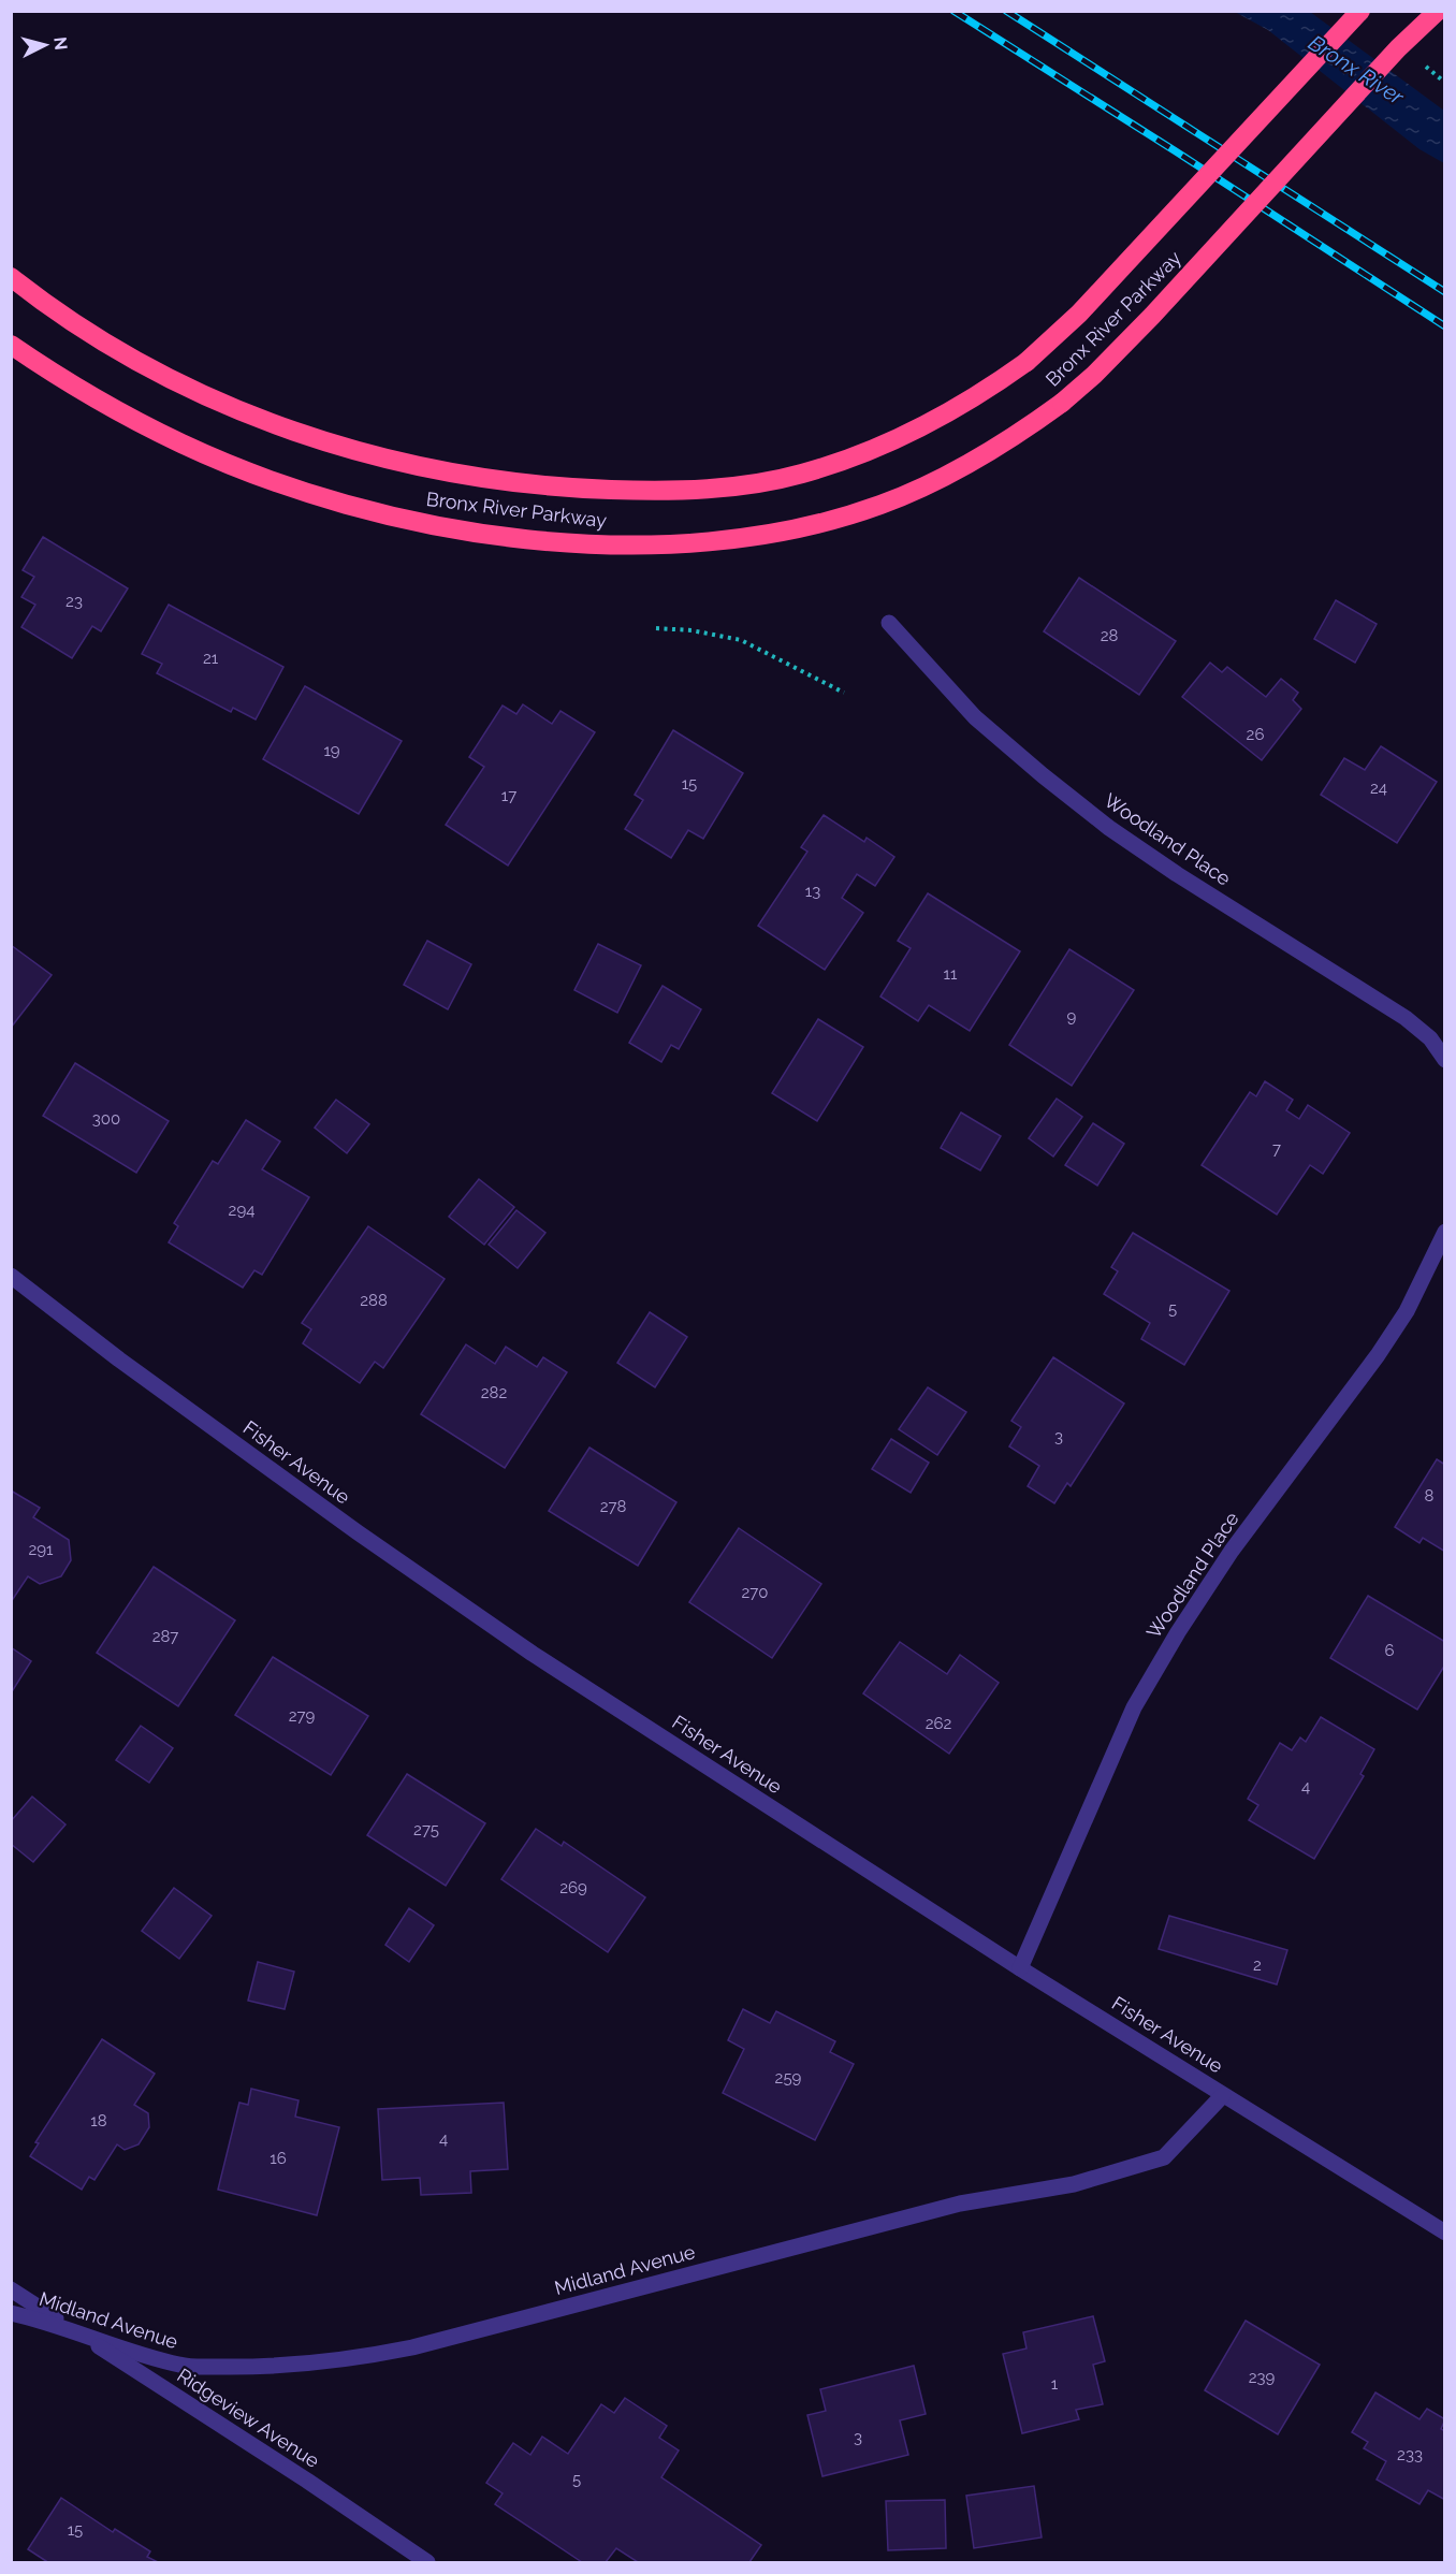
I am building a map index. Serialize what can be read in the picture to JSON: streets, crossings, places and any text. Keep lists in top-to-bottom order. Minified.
{"streets":{"highway":["Bronx River Parkway"],"street":["Woodland Place","Fisher Avenue","Midland Avenue","Ridgeview Avenue"]},"crossings":[["Woodland Place","Fisher Avenue"],["Fisher Avenue","Midland Avenue"],["Midland Avenue","Ridgeview Avenue"]],"water":["Bronx River"],"house_numbers":["23","28","21","26","19","15","24","17","13","11","9","300","7","294","288","5","282","3","8","278","291","270","287","6","279","262","4","275","269","2","259","18","4","16","239","1","3","233","5","15"],"north":"right"}
